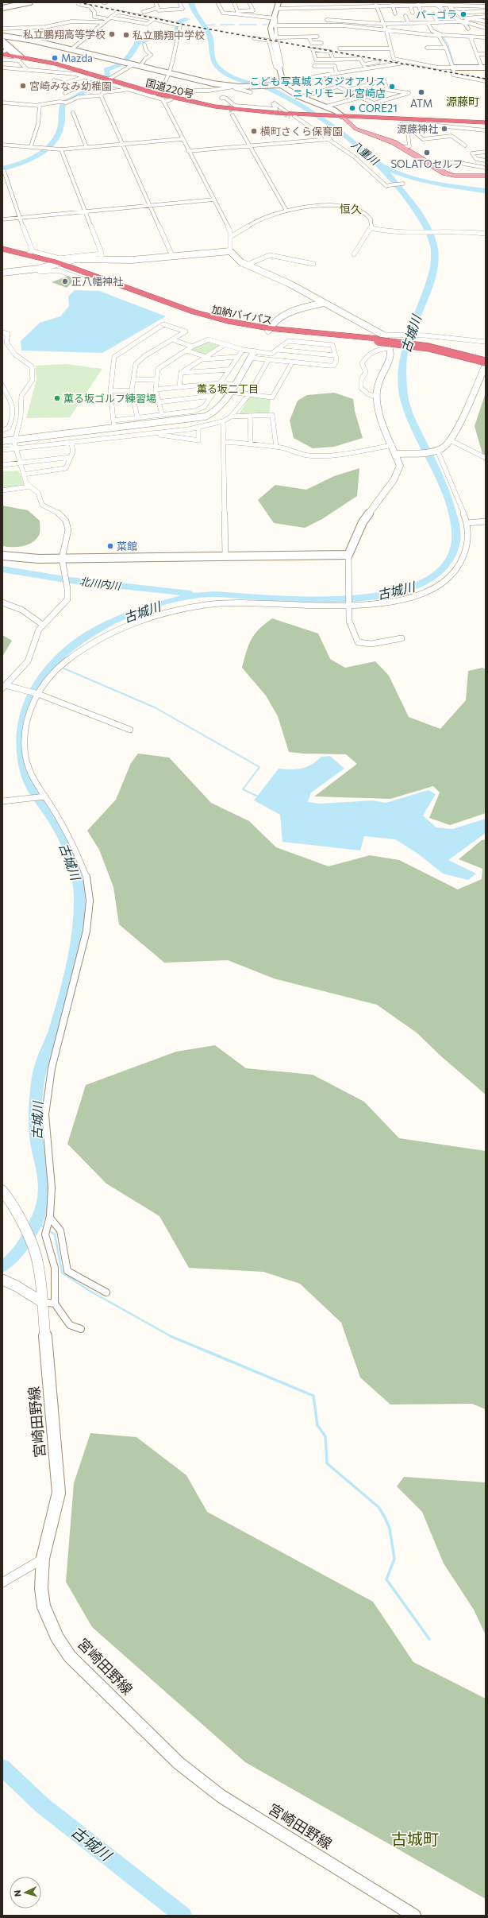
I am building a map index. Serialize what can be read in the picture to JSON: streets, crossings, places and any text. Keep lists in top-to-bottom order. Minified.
{"streets":{"highway":["国道220号","加納バイパス"],"street":["宮崎田野線"]},"districts":["源藤町","恒久","薫る坂二丁目","古城町"],"water":["八重川","古城川","北川内川"],"places":["パーゴラ","私立鵬翔高等学校","私立鵬翔中学校","Mazda","宮崎みなみ幼稚園","こども写真城 スタジオアリス ニトリモール宮崎店","ATM","CORE21","源藤神社","横町さくら保育園","SOLATOセルフ","正八幡神社","薫る坂ゴルフ練習場","菜館"],"north":"left"}
